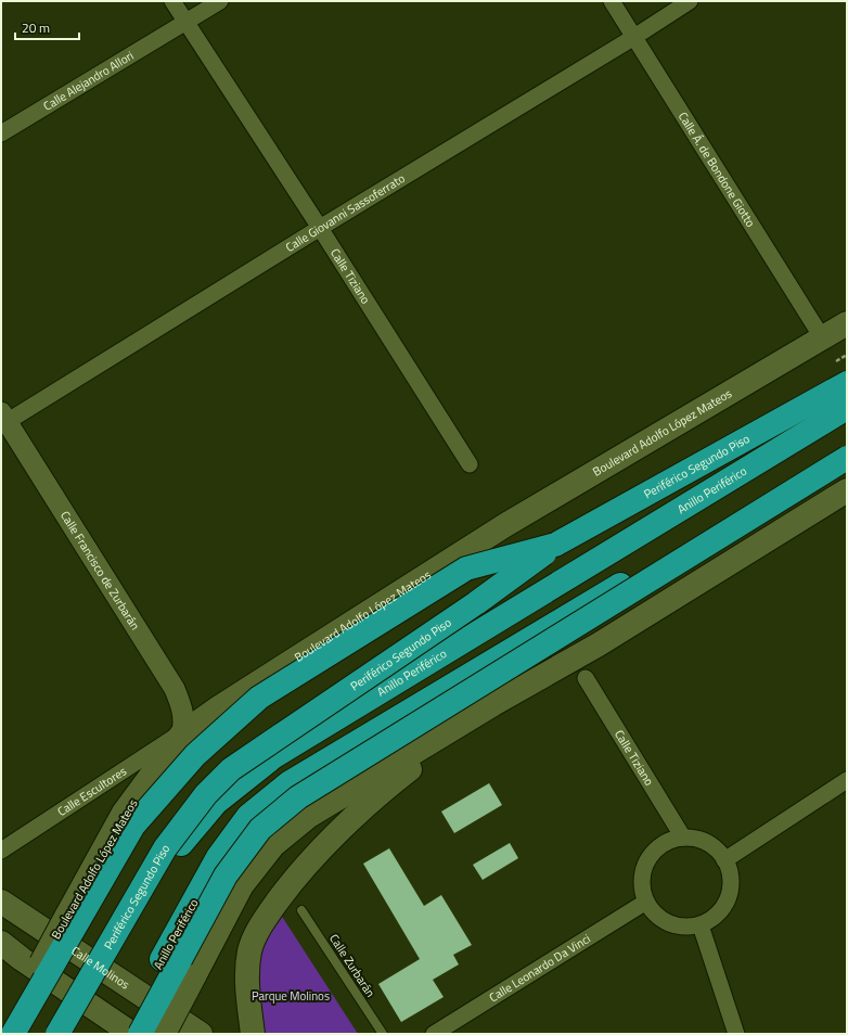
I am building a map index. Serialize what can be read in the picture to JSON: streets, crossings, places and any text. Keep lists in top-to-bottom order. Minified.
{"streets":{"highway":["Periférico Segundo Piso","Anillo Periférico"],"main road":["Boulevard Adolfo López Mateos","Calle Molinos"],"street":["Calle Alejandro Allori","Calle Á. de Bondone Giotto","Calle Giovanni Sassoferrato","Calle Tiziano","Calle Francisco de Zurbarán","Calle Escultores","Calle Leonardo Da Vinci"],"lane":["Calle Zurbarán"]},"crossings":[["Calle Alejandro Allori","Calle Tiziano"],["Calle Á. de Bondone Giotto","Calle Giovanni Sassoferrato"],["Calle Á. de Bondone Giotto","Boulevard Adolfo López Mateos"],["Calle Giovanni Sassoferrato","Calle Tiziano"],["Calle Giovanni Sassoferrato","Calle Francisco de Zurbarán"],["Calle Tiziano","Calle Leonardo Da Vinci"],["Boulevard Adolfo López Mateos","Calle Francisco de Zurbarán"],["Boulevard Adolfo López Mateos","Calle Escultores"],["Calle Francisco de Zurbarán","Calle Escultores"]],"parks":["Parque Molinos"],"scale_bar":"20 m"}
